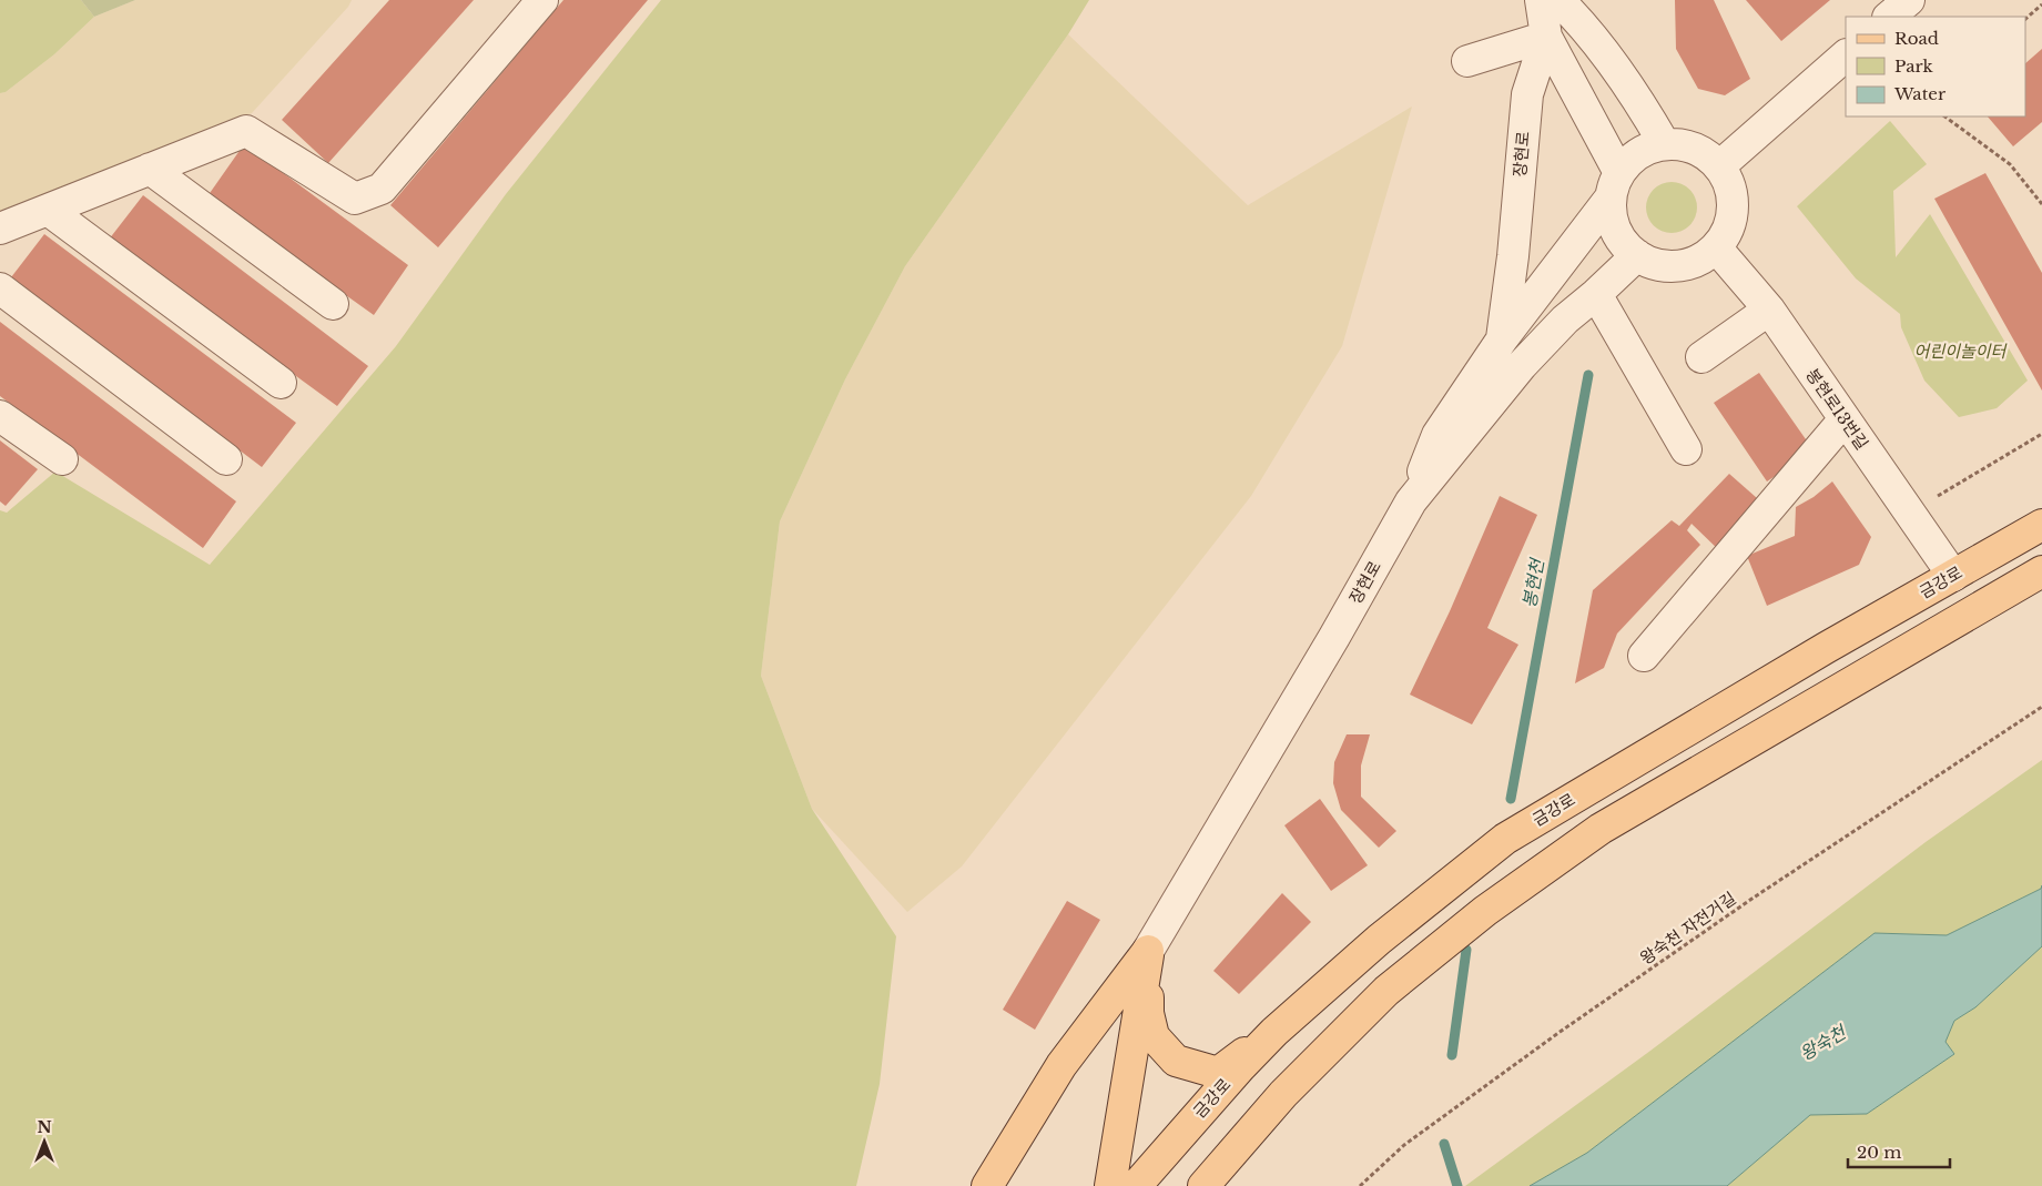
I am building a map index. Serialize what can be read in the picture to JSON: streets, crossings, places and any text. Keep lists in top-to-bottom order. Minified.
{"streets":{"main road":["금강로"],"street":["장현로","봉현로13번길"],"path":["왕숙천 자전거길"]},"crossings":[["장현로","봉현로13번길"],["봉현로13번길","금강로"]],"water":["봉현천","왕숙천"],"parks":["어린이놀이터"],"legend":["Road","Park","Water"],"scale_bar":"20 m","north":"top"}
